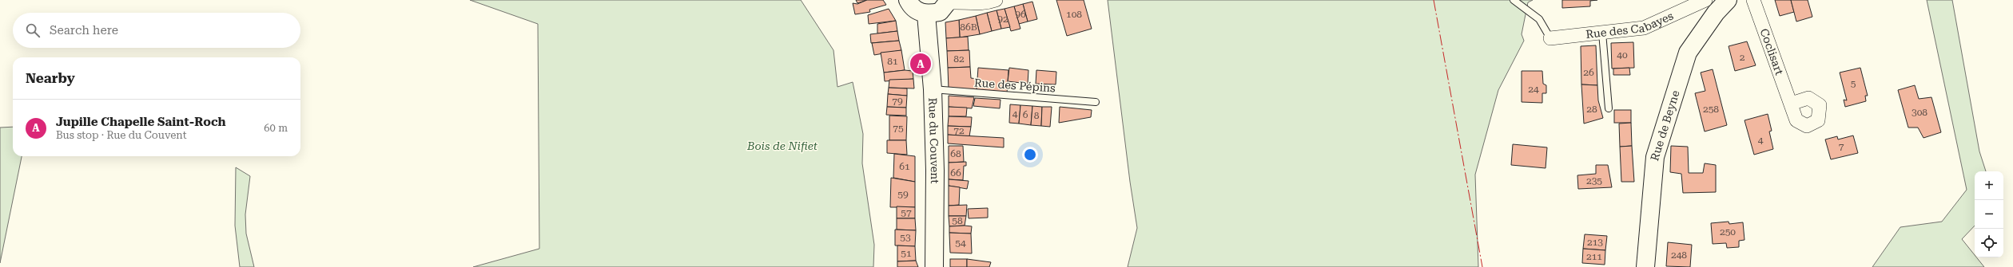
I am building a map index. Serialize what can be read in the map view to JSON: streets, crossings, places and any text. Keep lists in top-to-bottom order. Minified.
{"streets":{"street":["Rue des Cabayes","Coclisart","Rue de Beyne","Rue du Couvent"],"lane":["Rue des Pépins"]},"crossings":[["Rue des Pépins","Rue du Couvent"]],"parks":["Bois de Nifiet"],"house_numbers":["96","108","92","86B","40","2","82","81","26","5","24","79","28","258","308","4","6","8","75","72","4","7","68","61","66","235","59","57","58","250","53","213","54","51","248","211"],"page":{"search":"Search here","pins":"A","heading":"Nearby","list":[{"mark":"A","name":"Jupille Chapelle Saint-Roch","note":"Bus stop · Rue du Couvent","value":"60 m"}],"map_buttons":["+","−"]}}
